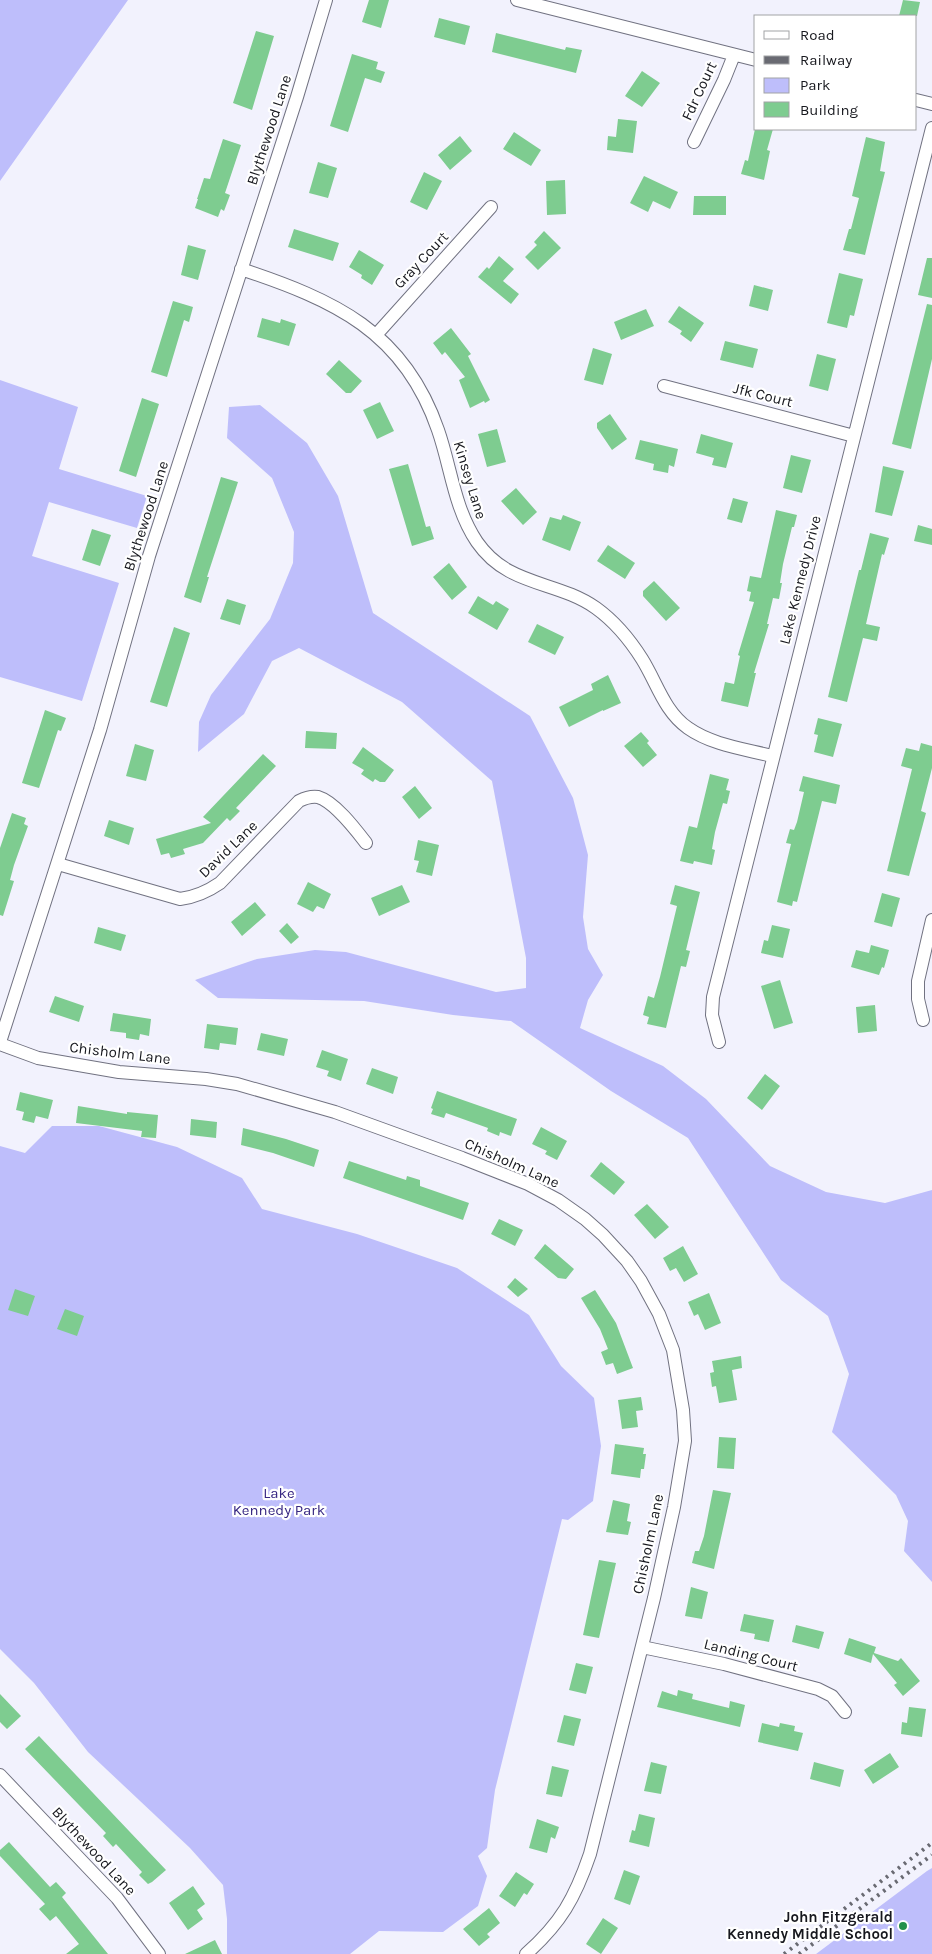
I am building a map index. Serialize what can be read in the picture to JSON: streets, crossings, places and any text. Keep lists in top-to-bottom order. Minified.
{"streets":{"street":["Fdr Court","Blythewood Lane","Gray Court","Jfk Court","Kinsey Lane","Lake Kennedy Drive","David Lane","Chisholm Lane","Landing Court"]},"crossings":[["Blythewood Lane","Kinsey Lane"],["Blythewood Lane","David Lane"],["Blythewood Lane","Chisholm Lane"],["Gray Court","Kinsey Lane"],["Jfk Court","Lake Kennedy Drive"],["Kinsey Lane","Lake Kennedy Drive"],["Chisholm Lane","Landing Court"]],"parks":["Lake Kennedy Park"],"places":["John Fitzgerald Kennedy Middle School"],"legend":["Road","Railway","Park","Building"]}
